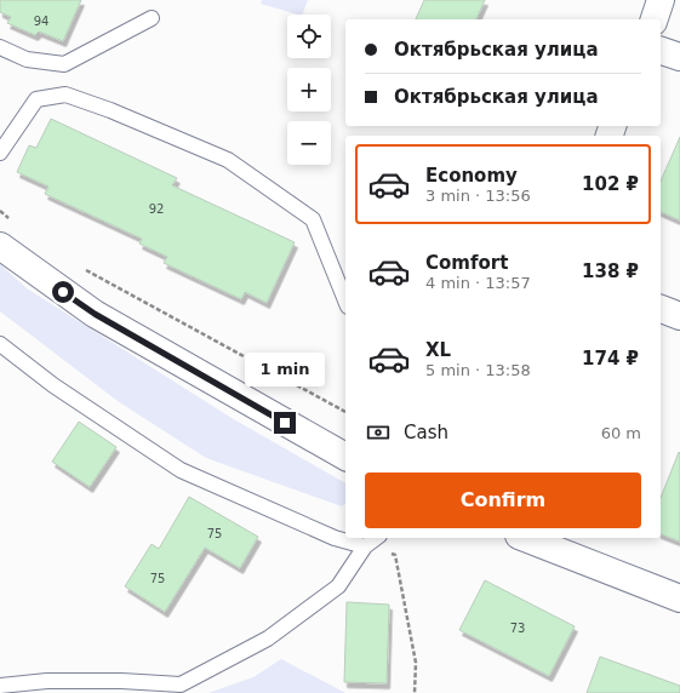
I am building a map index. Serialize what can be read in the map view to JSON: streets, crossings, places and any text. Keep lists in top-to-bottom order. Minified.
{"house_numbers":["94","92","75","75","73"],"page":{"map_buttons":["+","−"],"banner":["Октябрьская улица","Октябрьская улица"],"list":[{"name":"Economy","note":"3 min · 13:56","value":"102 ₽"},{"name":"Comfort","note":"4 min · 13:57","value":"138 ₽"},{"name":"XL","note":"5 min · 13:58","value":"174 ₽"}],"bubble":"1 min","pay":["Cash","60 m"],"buttons":"Confirm"}}
